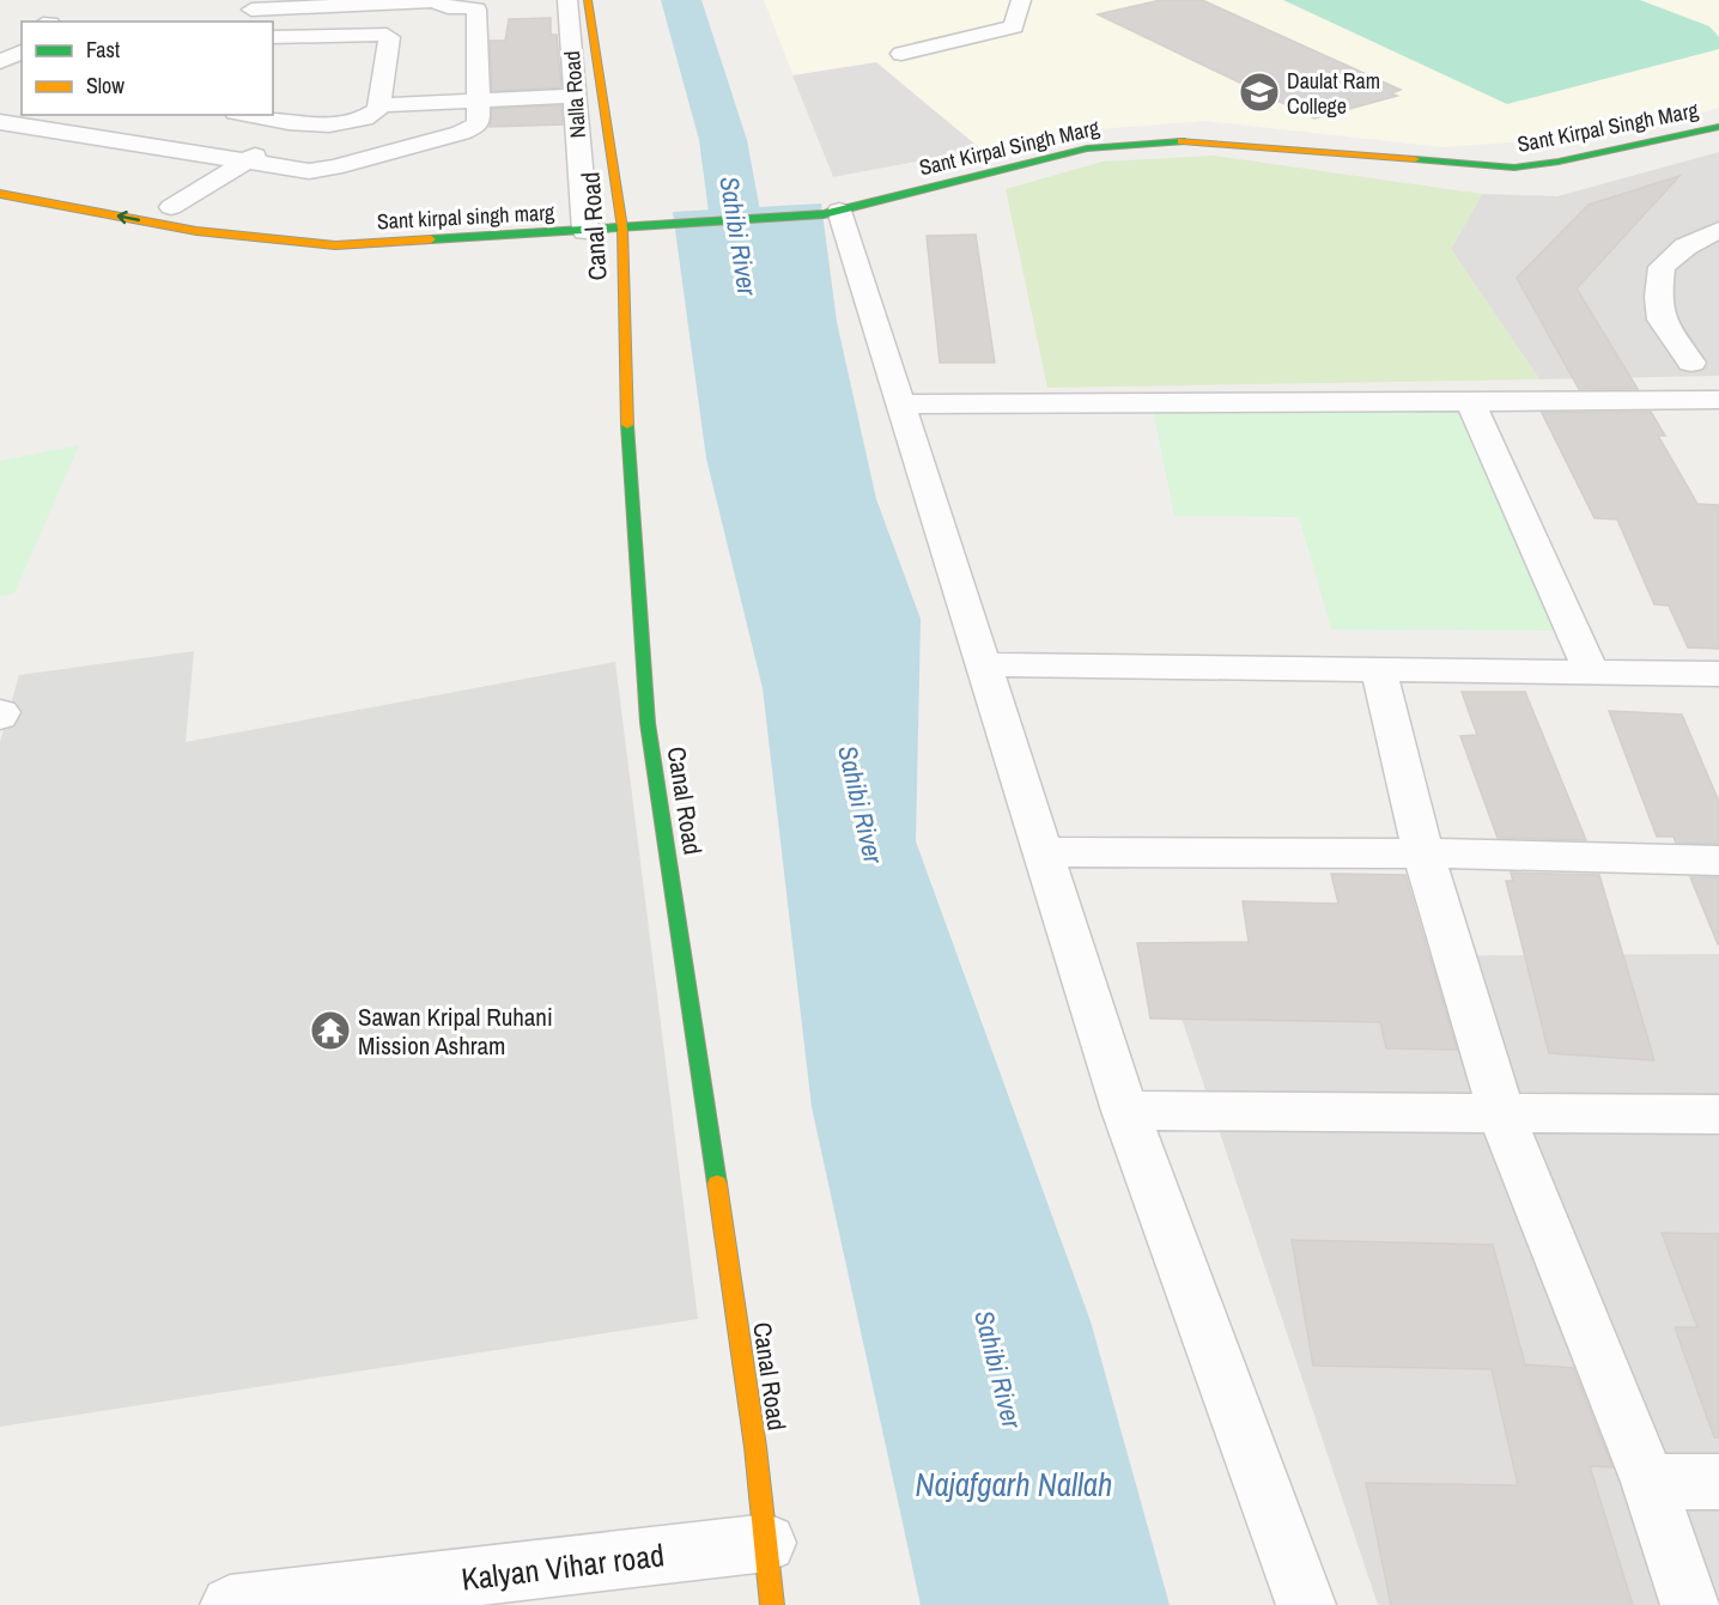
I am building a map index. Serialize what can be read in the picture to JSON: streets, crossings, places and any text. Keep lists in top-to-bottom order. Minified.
{"streets":{"street":["Nalla Road","Sant Kirpal Singh Marg","Sant kirpal singh marg","Canal Road","Kalyan Vihar road"]},"crossings":[["Nalla Road","Sant kirpal singh marg"],["Sant Kirpal Singh Marg","Sant kirpal singh marg"],["Sant kirpal singh marg","Canal Road"],["Canal Road","Kalyan Vihar road"]],"water":["Sahibi River","Najafgarh Nallah"],"places":{"school or university":["Daulat Ram College"],"temple":["Sawan Kripal Ruhani Mission Ashram"]},"legend":["Fast","Slow"]}
